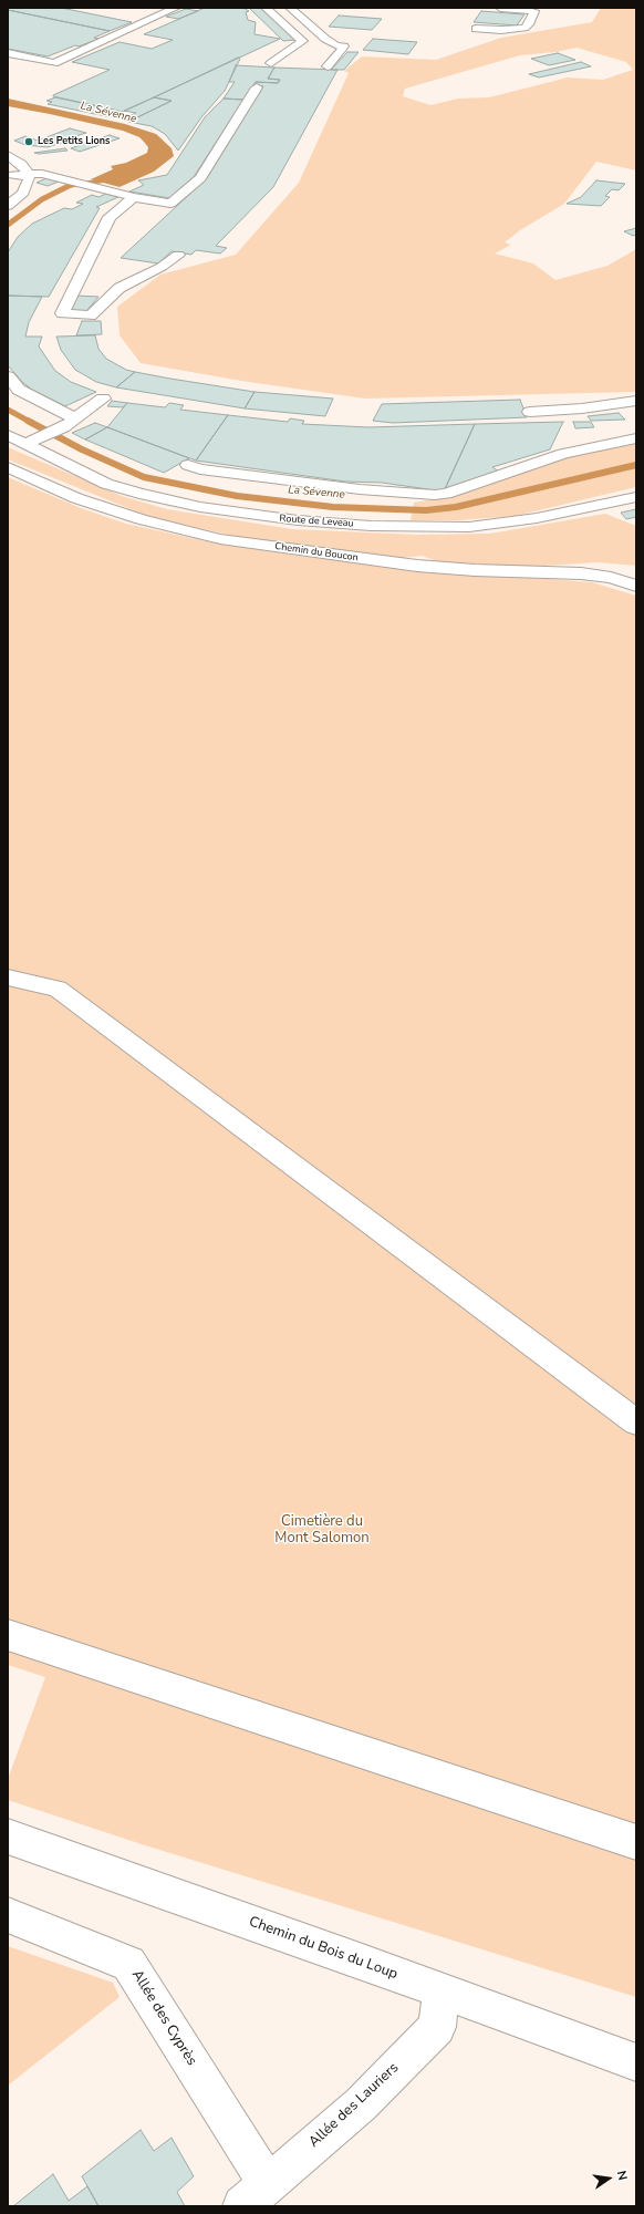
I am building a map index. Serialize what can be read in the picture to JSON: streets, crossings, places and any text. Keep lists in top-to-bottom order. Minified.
{"streets":{"street":["Route de Leveau","Chemin du Boucon","Chemin du Bois du Loup","Allée des Cyprès","Allée des Lauriers"]},"crossings":[["Chemin du Bois du Loup","Allée des Lauriers"],["Allée des Cyprès","Allée des Lauriers"]],"water":["La Sévenne"],"parks":["Cimetière du Mont Salomon"],"places":["Les Petits Lions"],"north":"right"}
